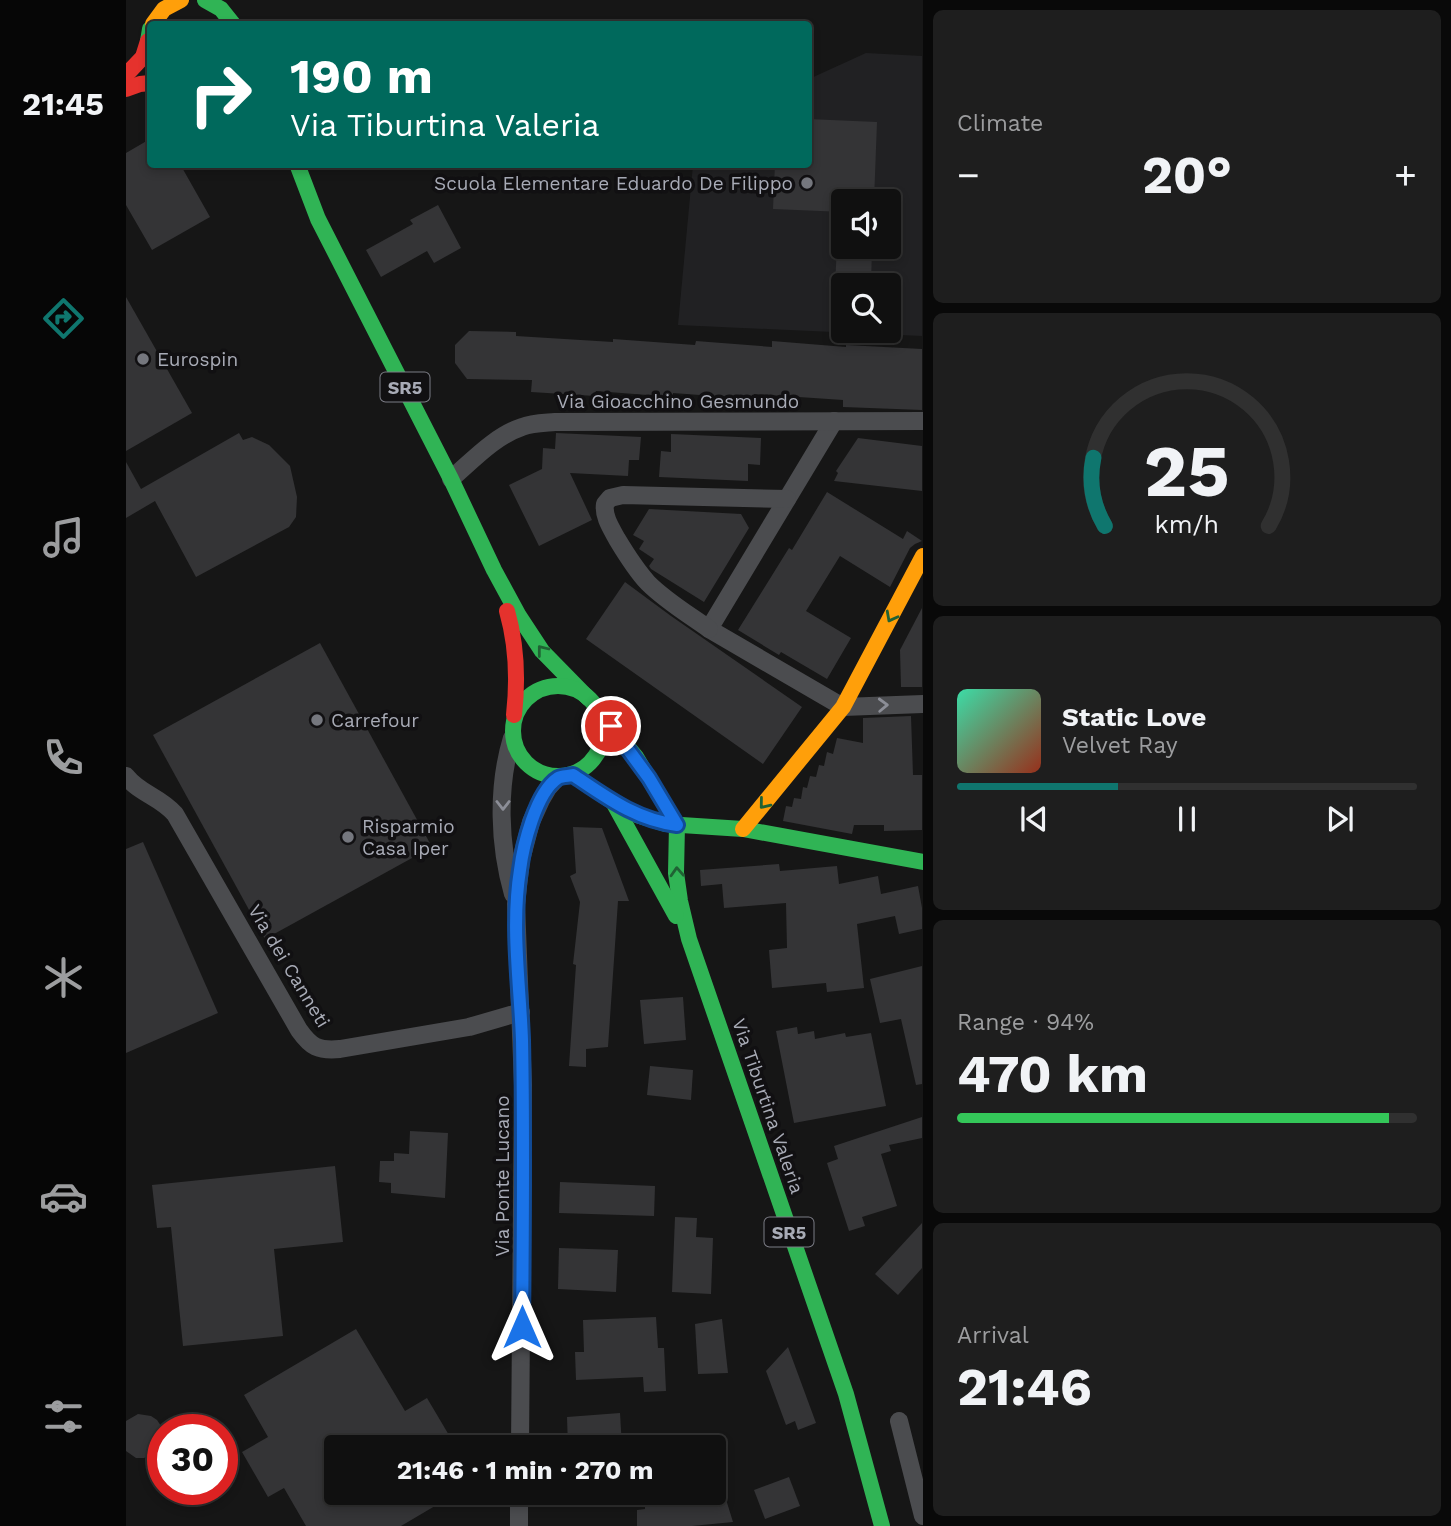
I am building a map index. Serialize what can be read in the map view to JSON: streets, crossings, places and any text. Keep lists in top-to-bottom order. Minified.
{"streets":{"main road":["SR5","Via Tiburtina Valeria"],"street":["Via Gioacchino Gesmundo","Via dei Canneti","Via Ponte Lucano"]},"crossings":[["SR5","Via Gioacchino Gesmundo"],["Via dei Canneti","Via Ponte Lucano"],["Via Tiburtina Valeria","Via Ponte Lucano"]],"places":["Scuola Elementare Eduardo De Filippo","Eurospin","Carrefour","Risparmio Casa Iper"],"page":{"tabs":"21:45","tile":["Climate",["Range · 94%","470 km"],["Arrival","21:46"]],"turn":["190 m","Via Tiburtina Valeria"],"heat":["−","20°","+"],"song":["Static Love","Velvet Ray"],"limit":"30","trip":"21:46 · 1 min · 270 m","gauge":["25","km/h"]}}
